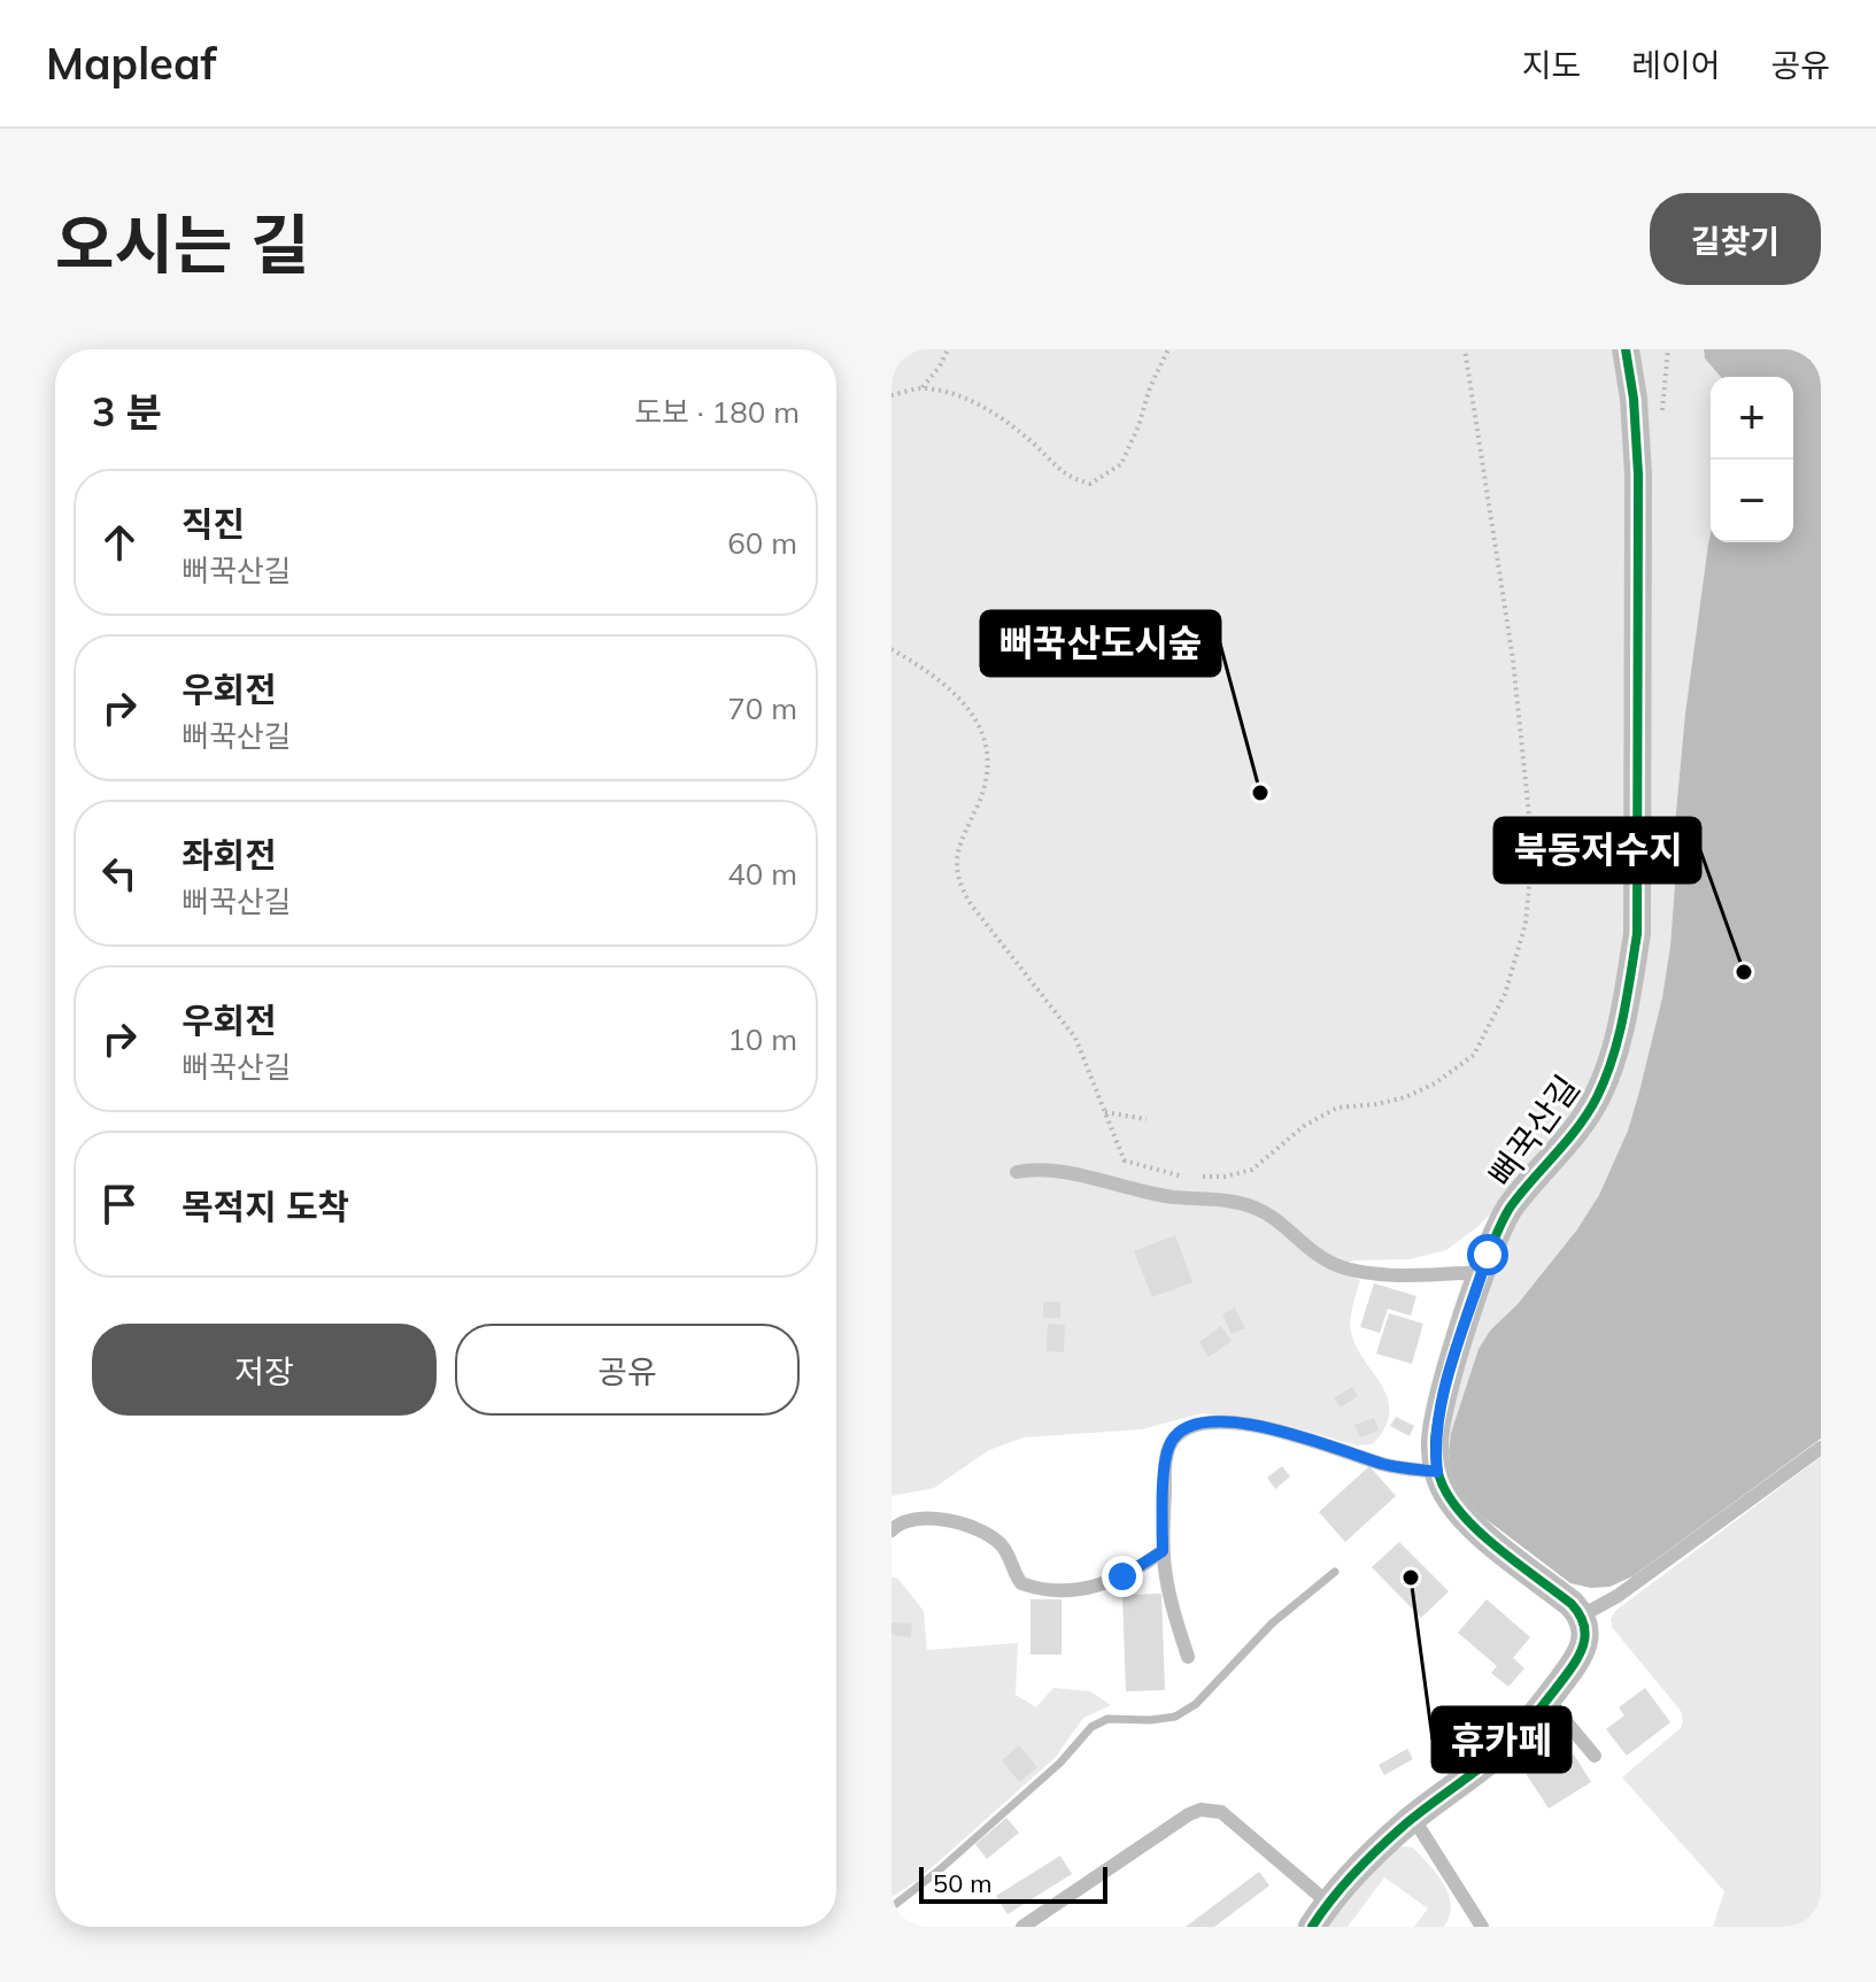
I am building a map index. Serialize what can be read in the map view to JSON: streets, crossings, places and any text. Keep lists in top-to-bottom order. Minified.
{"streets":{"street":["뻐꾹산길"]},"places":["뻐꾹산도시숲","북동저수지","휴카페"],"scale_bar":"50 m","page":{"header":"Mapleaf","nav":["지도","레이어","공유"],"title":"오시는 길","buttons":["길찾기",["저장","공유"]],"heading":["3 분","도보 · 180 m"],"map_buttons":["+","−"],"list":[["직진","뻐꾹산길","60 m"],["우회전","뻐꾹산길","70 m"],["좌회전","뻐꾹산길","40 m"],["우회전","뻐꾹산길","10 m"],"목적지 도착"],"scale":"50 m"}}
